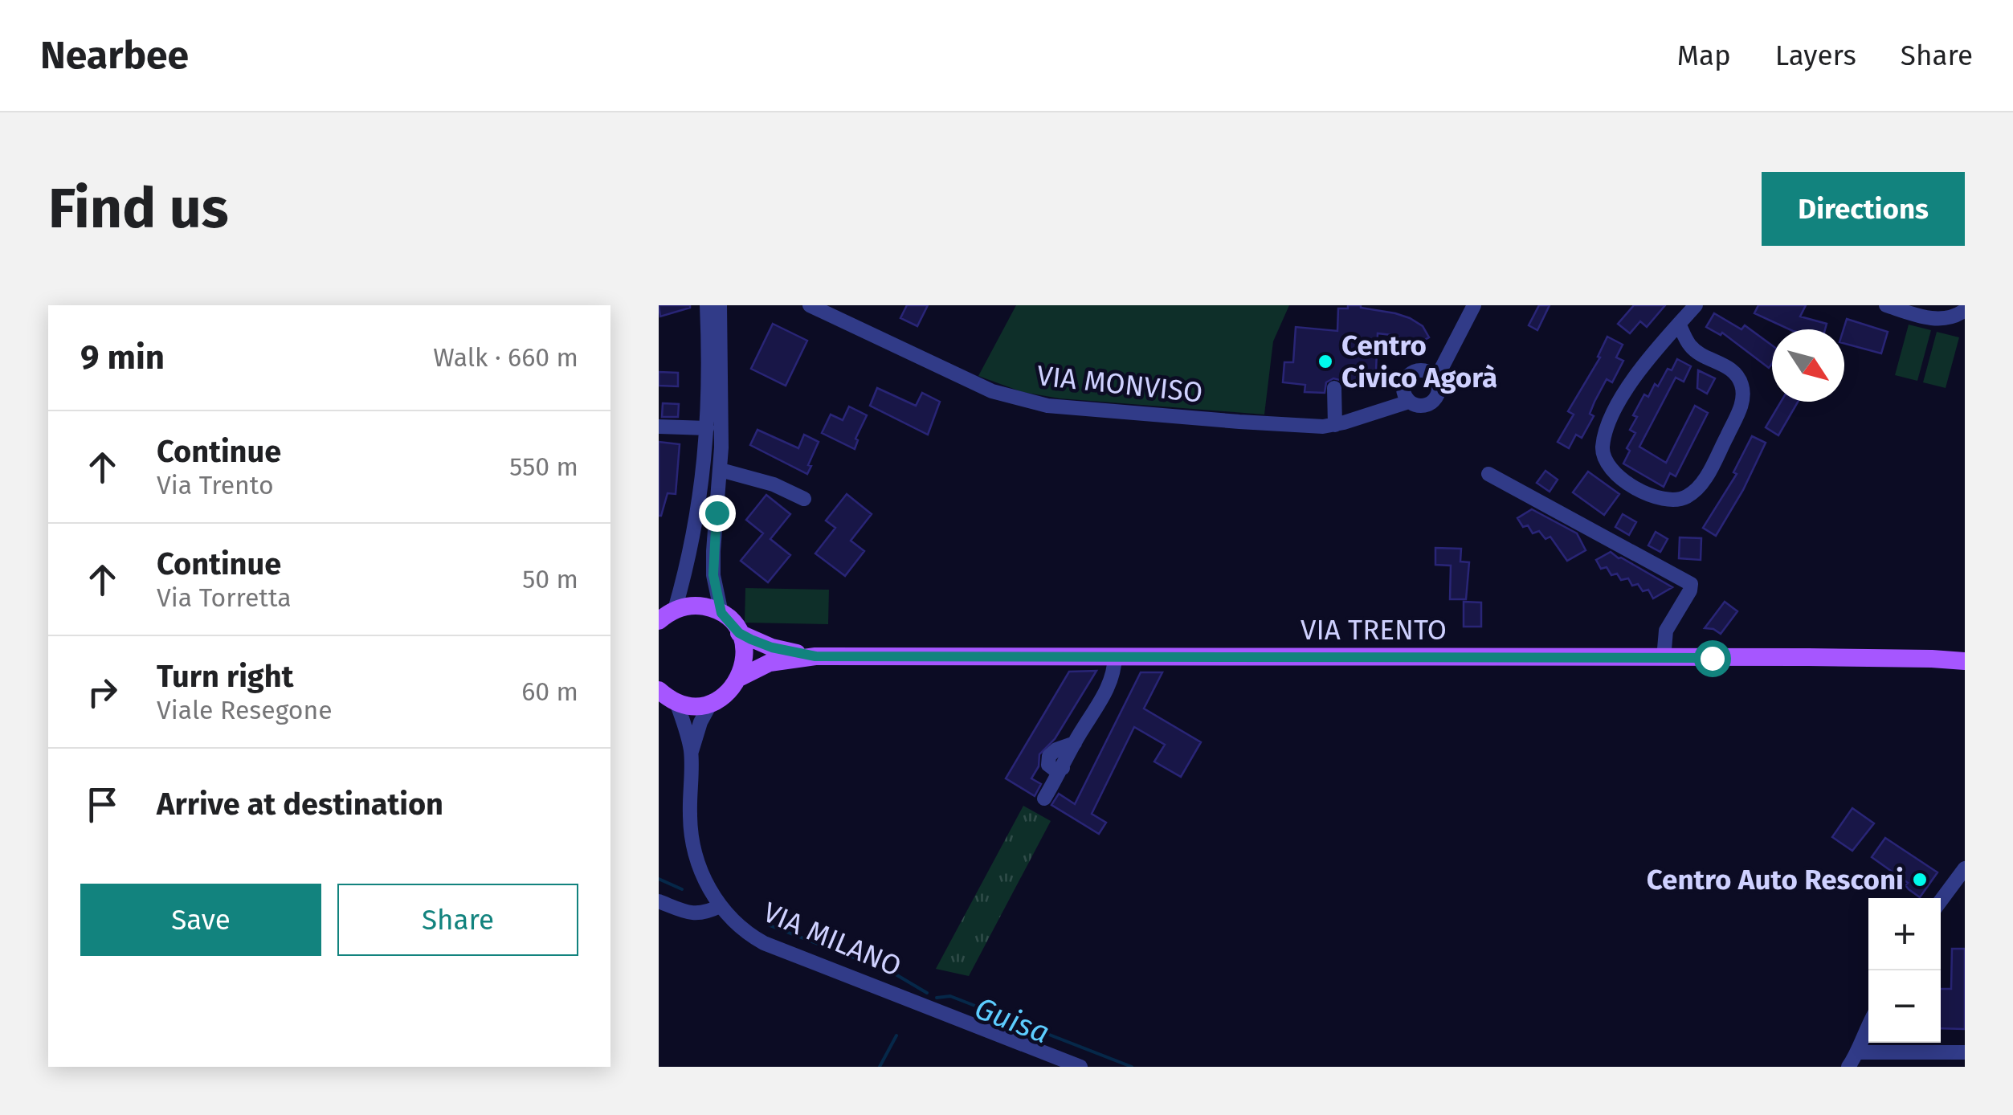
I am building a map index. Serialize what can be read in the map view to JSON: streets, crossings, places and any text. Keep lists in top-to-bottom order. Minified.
{"streets":{"main road":["VIA TRENTO"],"street":["VIA MONVISO","VIA MILANO"]},"water":["Guisa"],"places":["Centro Civico Agorà","Centro Auto Resconi"],"north":"bottom right","page":{"header":"Nearbee","nav":["Map","Layers","Share"],"buttons":["Directions",["Save","Share"]],"title":"Find us","heading":["9 min","Walk · 660 m"],"list":[["Continue","Via Trento","550 m"],["Continue","Via Torretta","50 m"],["Turn right","Viale Resegone","60 m"],"Arrive at destination"],"map_buttons":["+","−"]}}
